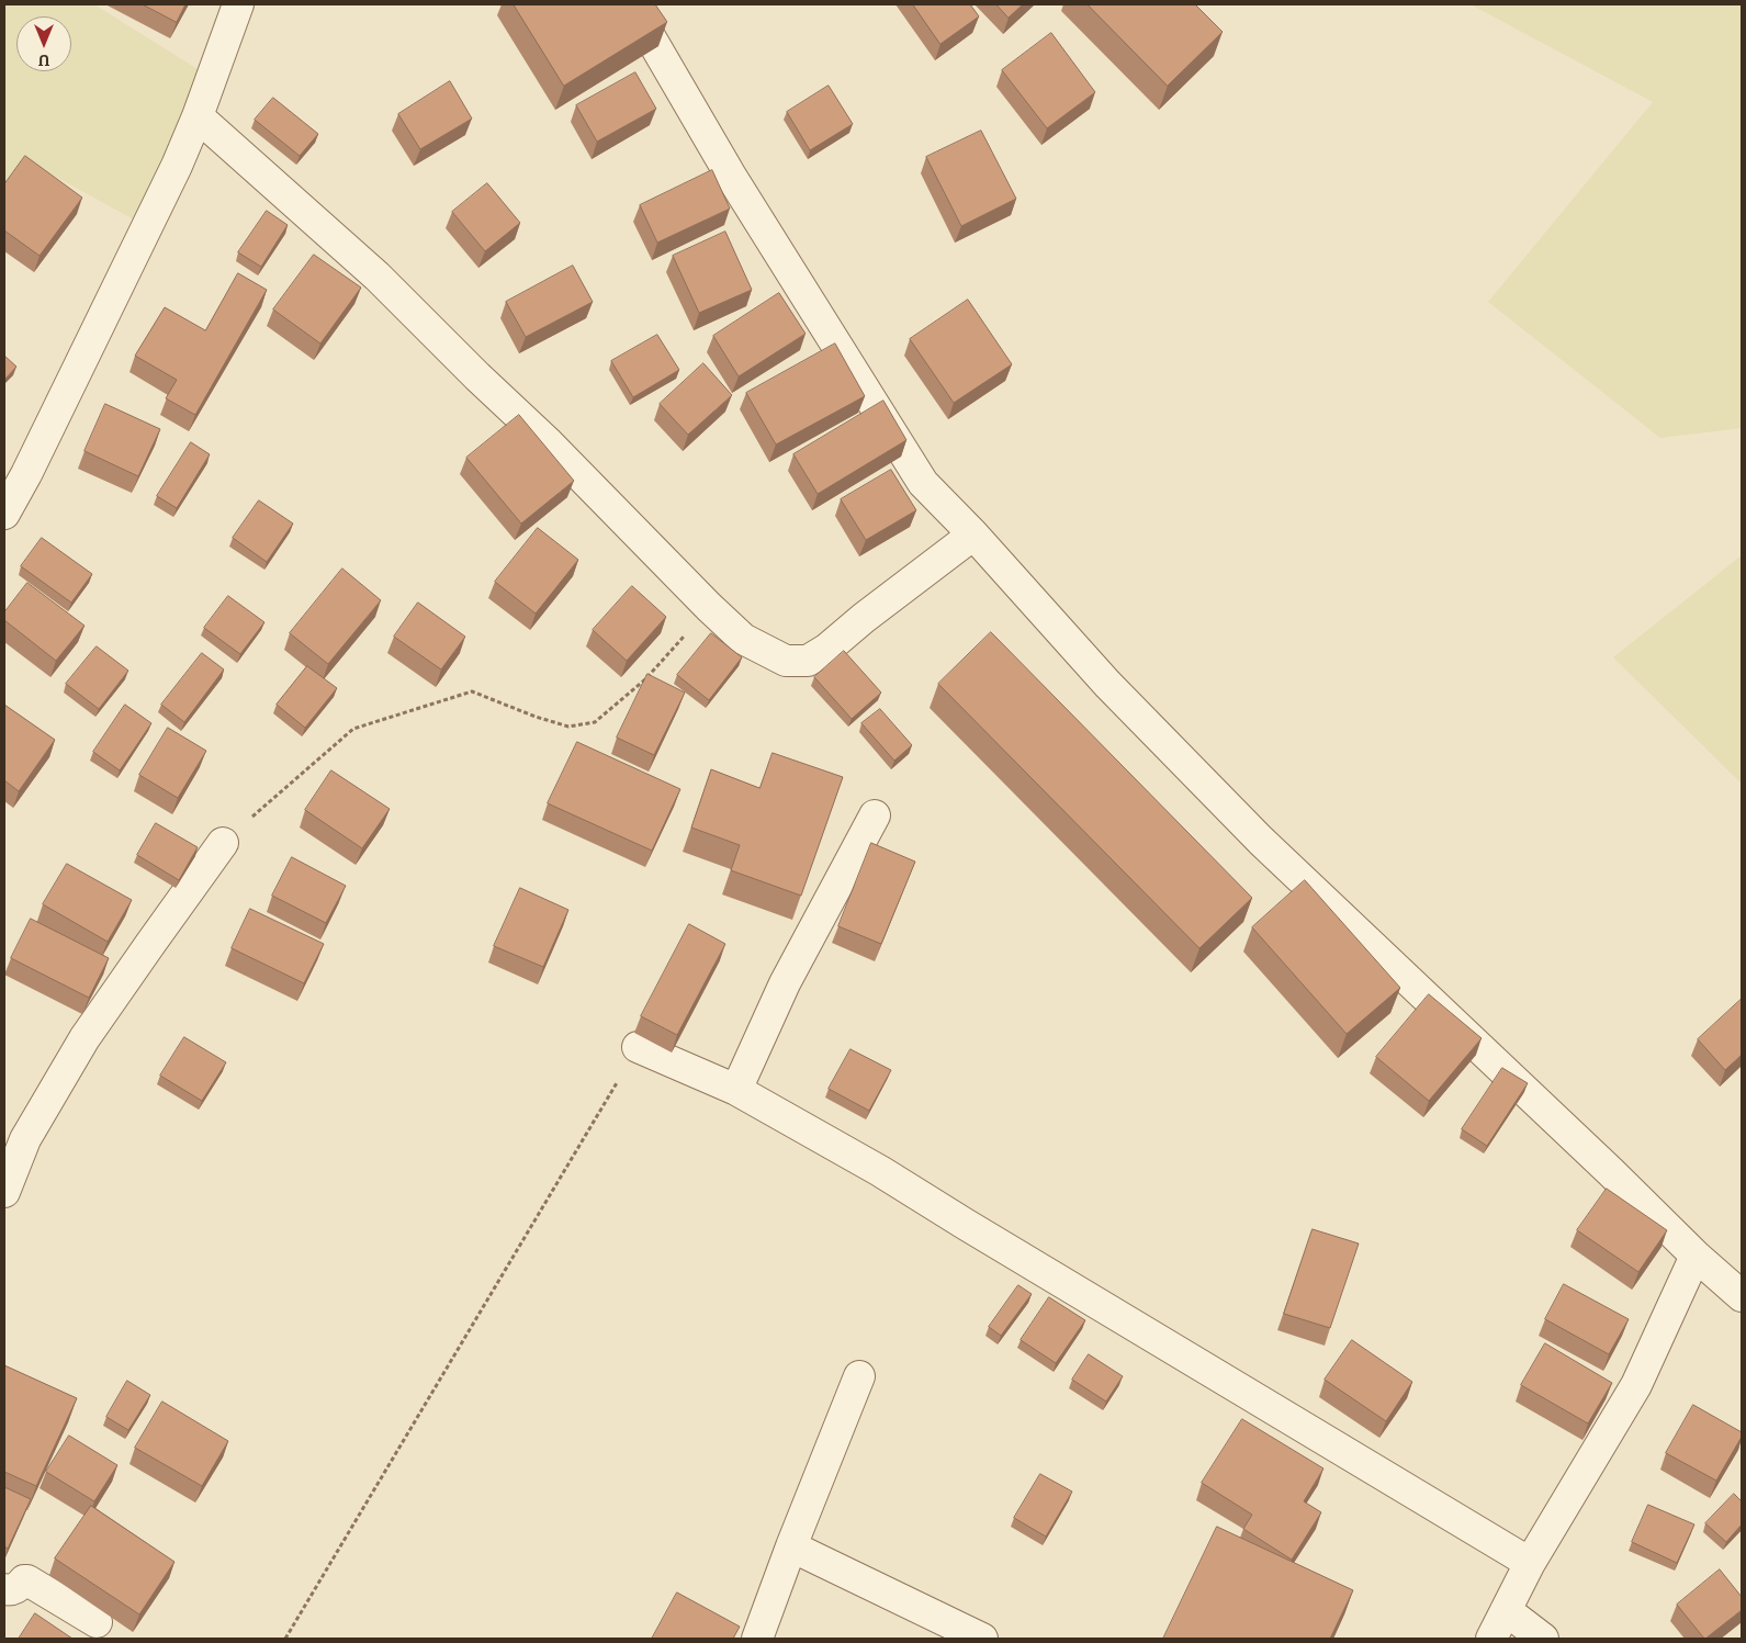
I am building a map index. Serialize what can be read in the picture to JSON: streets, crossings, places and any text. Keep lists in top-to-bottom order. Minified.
{"north":"bottom"}
